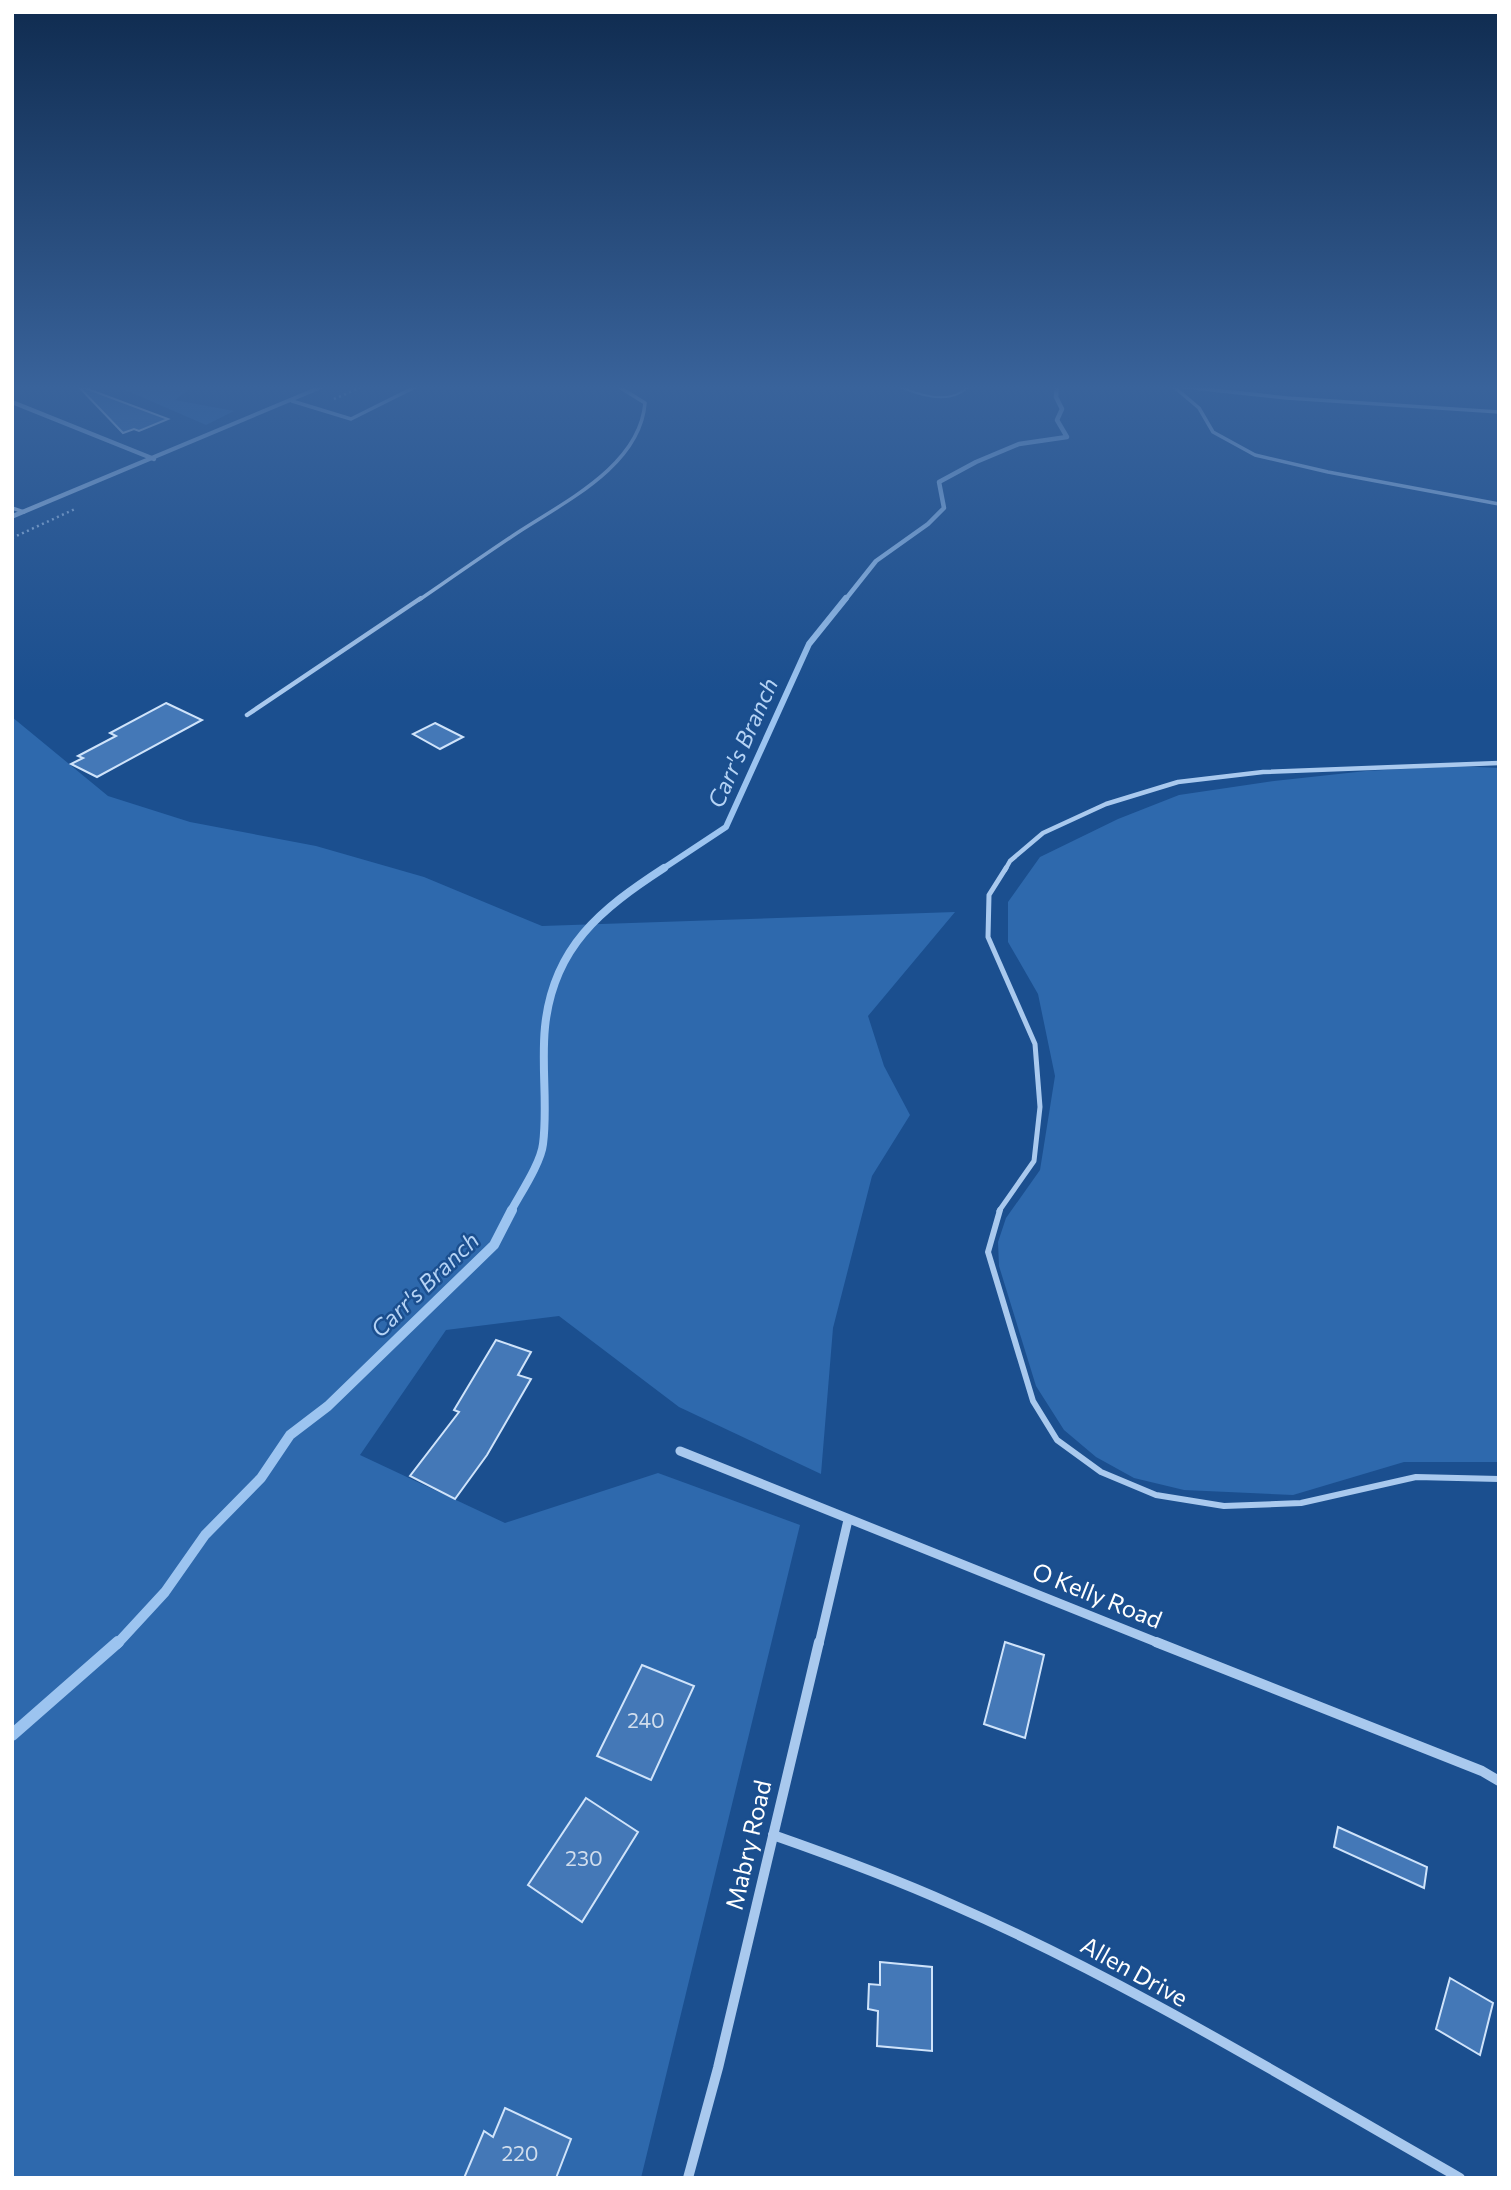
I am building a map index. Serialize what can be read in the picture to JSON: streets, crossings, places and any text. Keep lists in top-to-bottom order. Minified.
{"streets":{"street":["O Kelly Road","Mabry Road","Allen Drive"]},"crossings":[["O Kelly Road","Mabry Road"],["Mabry Road","Allen Drive"]],"water":["Carr's Branch"],"house_numbers":["240","230","220"]}
